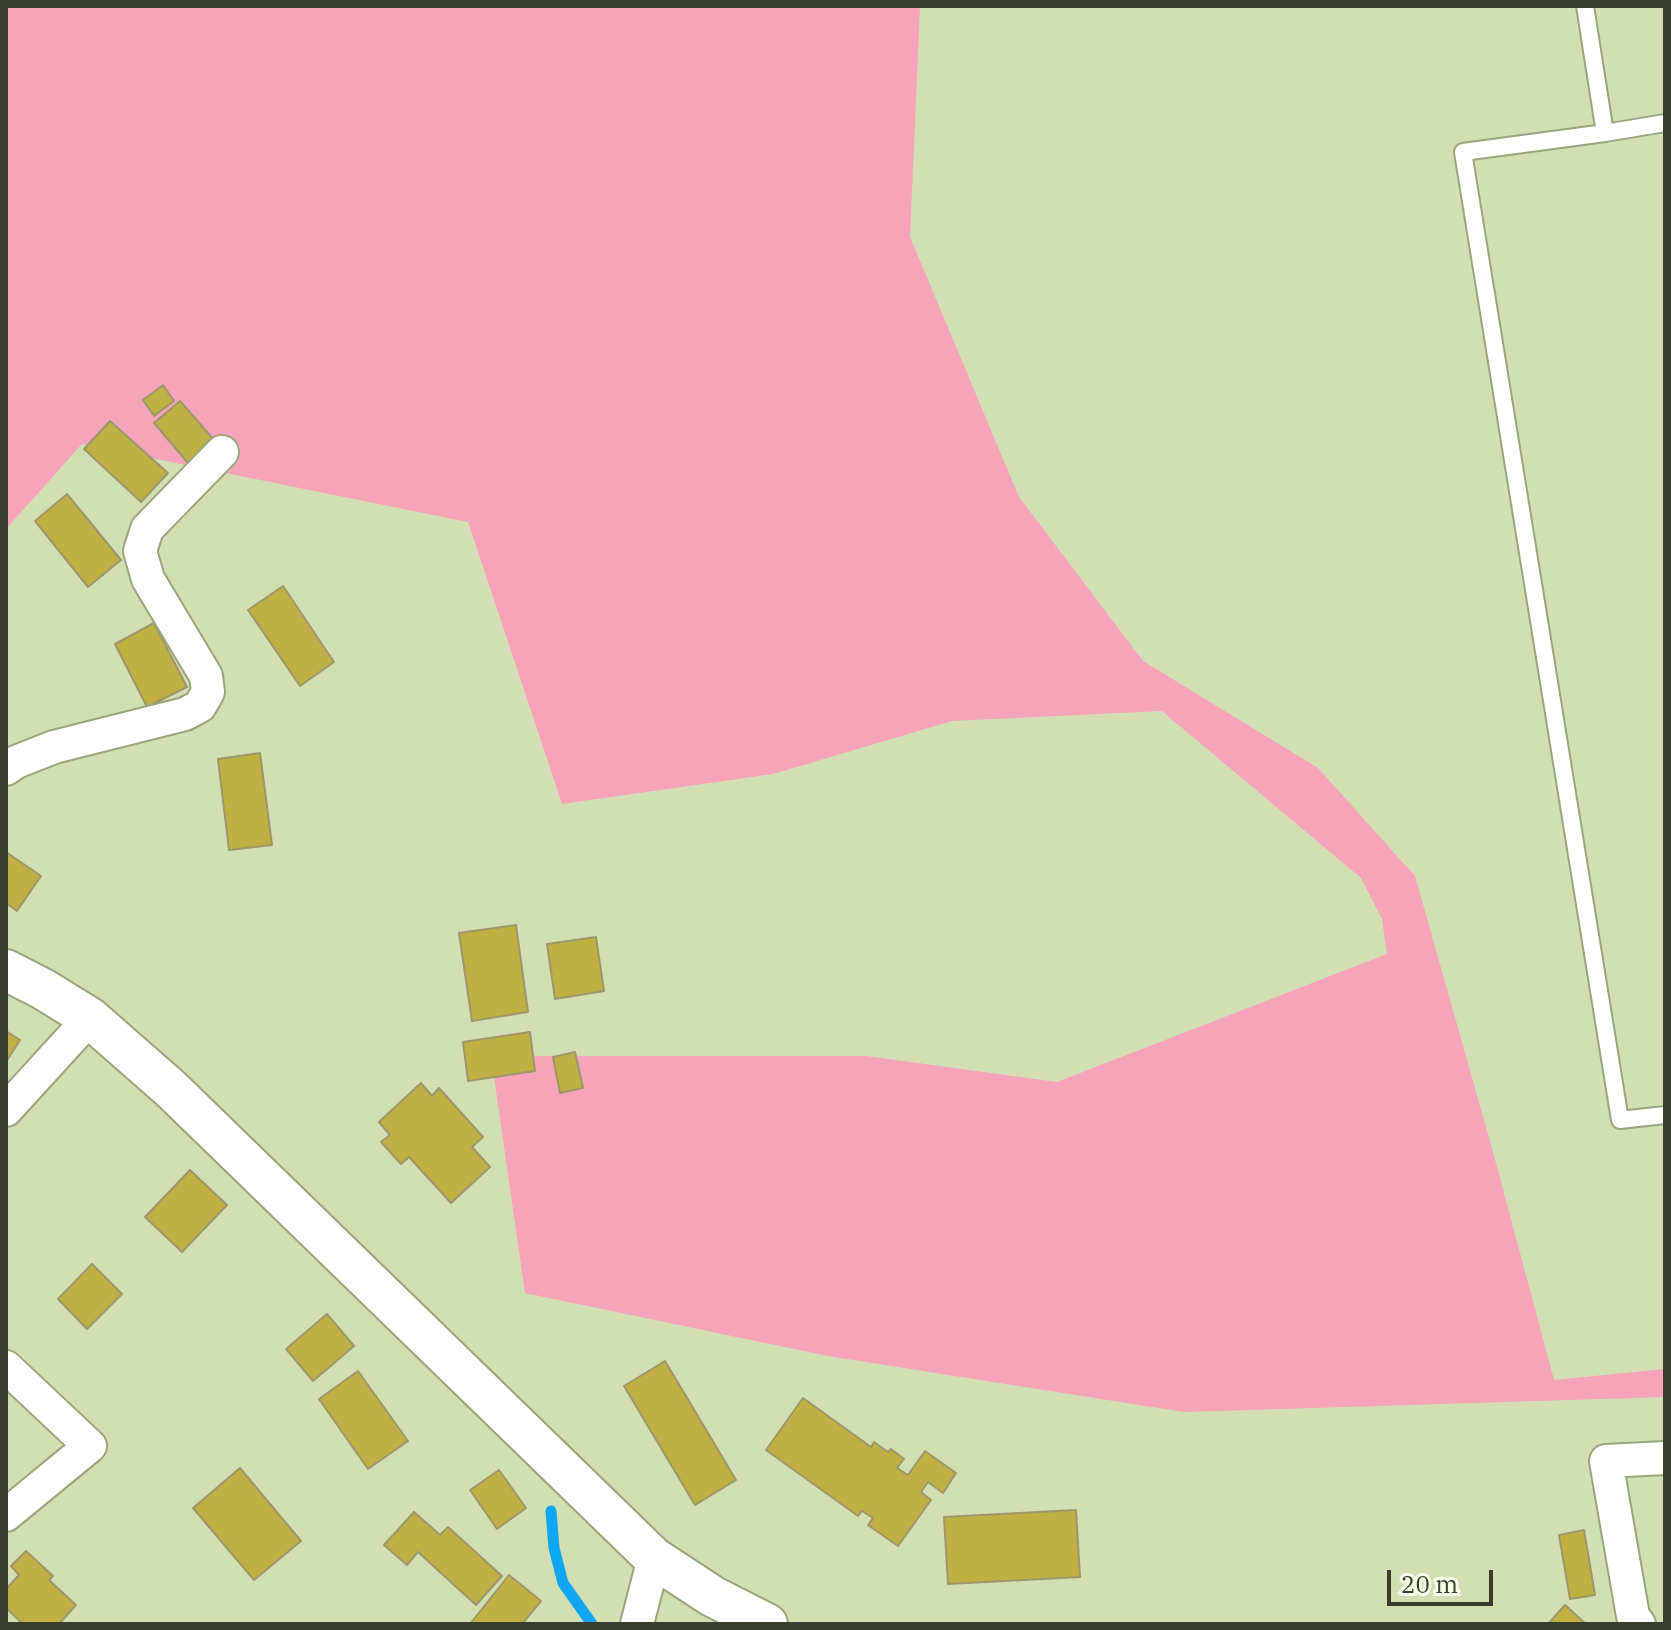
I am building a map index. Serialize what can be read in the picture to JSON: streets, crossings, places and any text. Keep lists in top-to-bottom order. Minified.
{"scale_bar":"20 m"}
